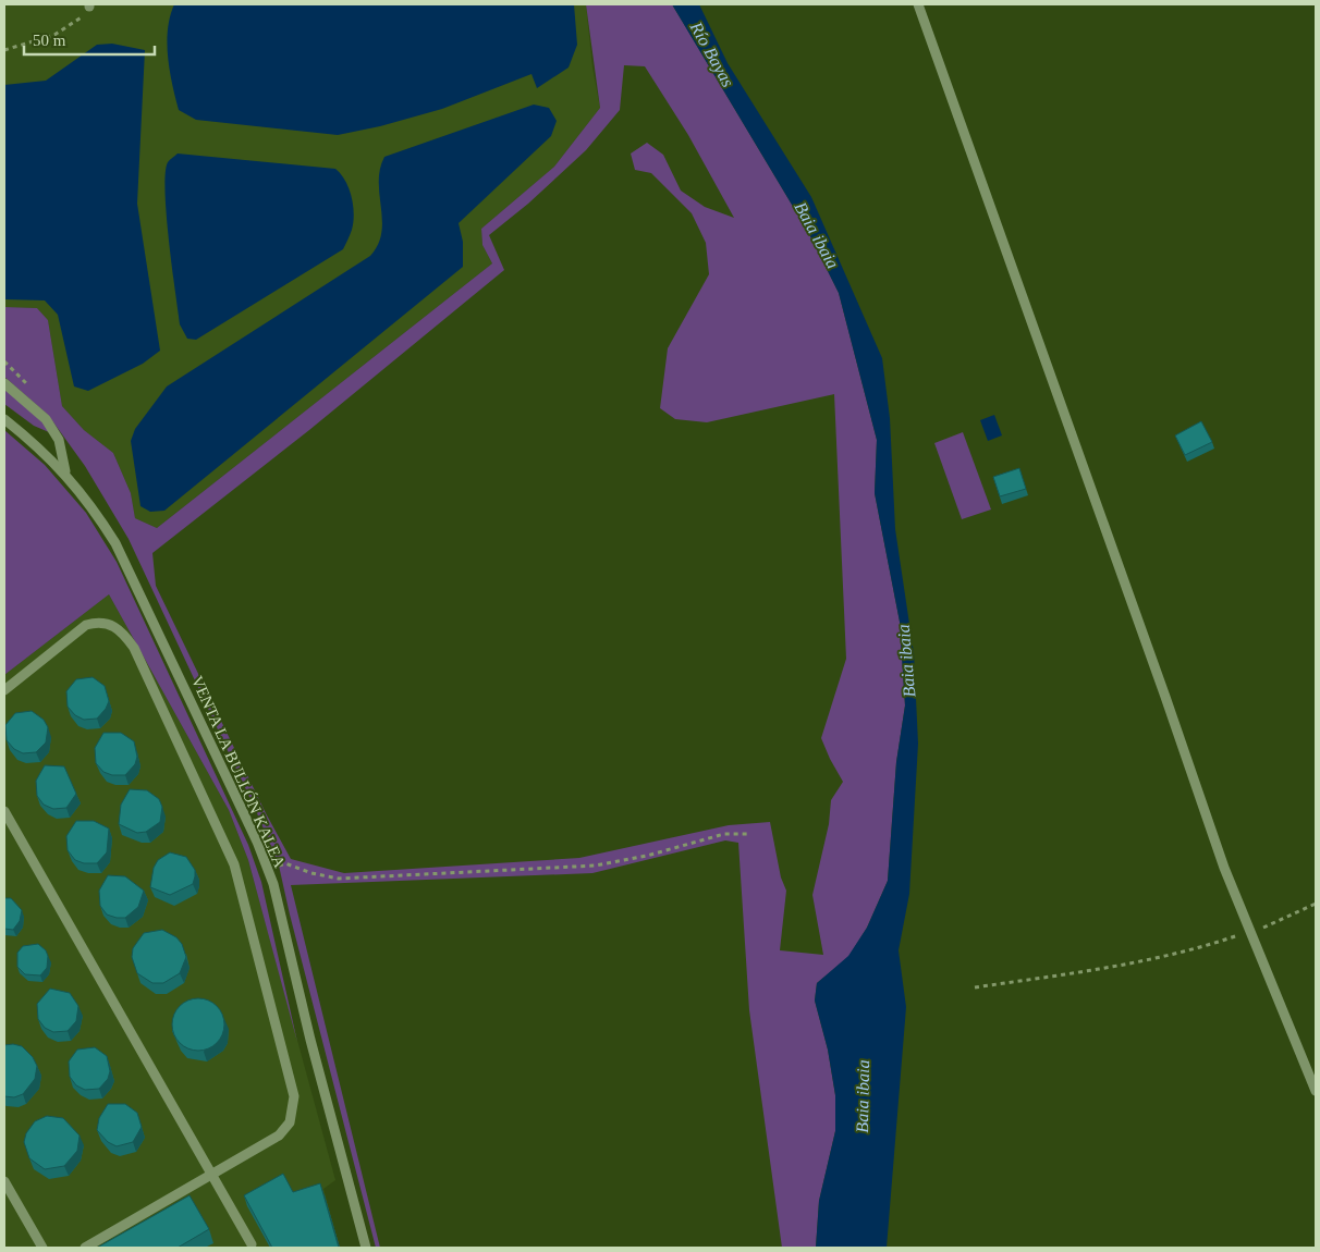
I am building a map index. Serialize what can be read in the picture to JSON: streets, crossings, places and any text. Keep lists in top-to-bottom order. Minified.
{"streets":{"street":["VENTA LA BULLÓN KALEA"]},"water":["Río Bayas","Baia ibaia"],"scale_bar":"50 m"}
